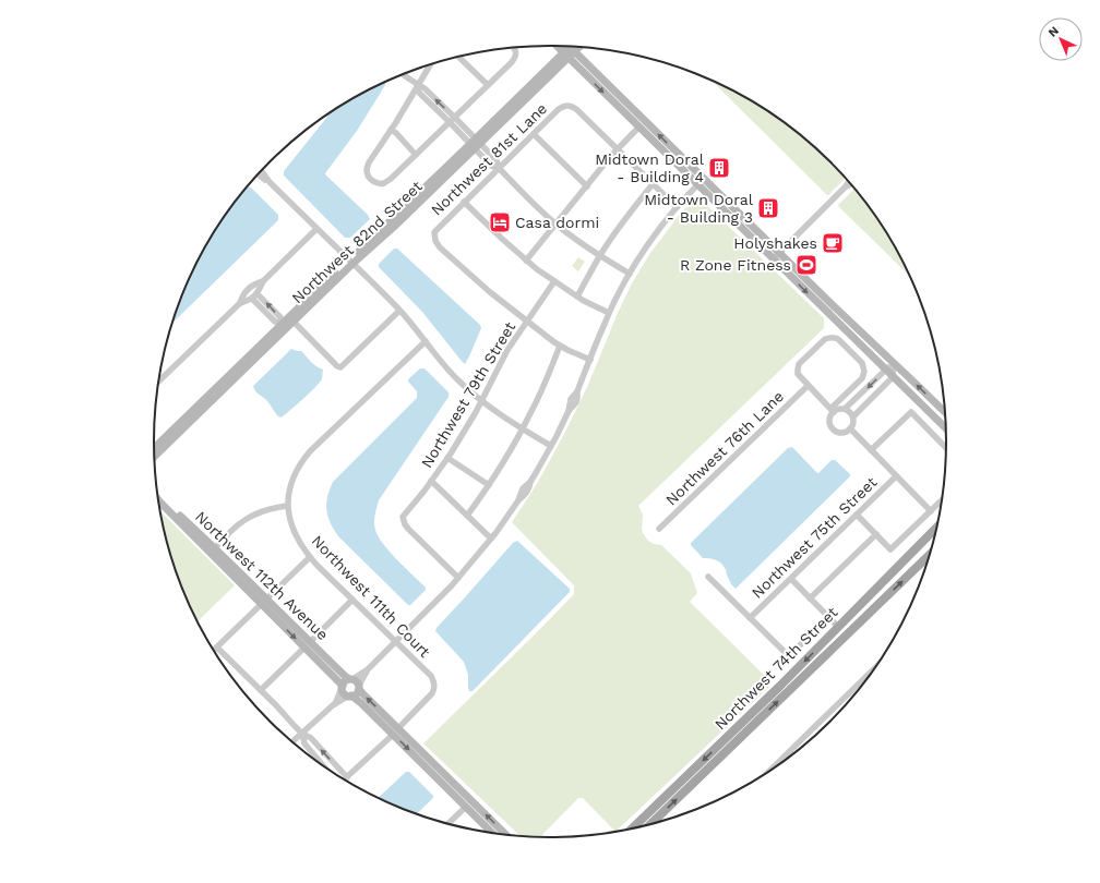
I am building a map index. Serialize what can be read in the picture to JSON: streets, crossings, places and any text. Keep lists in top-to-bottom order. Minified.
{"streets":{"main road":["Northwest 74th Street"],"street":["Northwest 81st Lane","Northwest 82nd Street","Northwest 79th Street","Northwest 76th Lane","Northwest 75th Street","Northwest 112th Avenue","Northwest 111th Court"]},"crossings":[["Northwest 81st Lane","Northwest 79th Street"]],"places":{"building":["Midtown Doral - Building 4","Midtown Doral - Building 3"],"hotel":["Casa dormi"],"cafe":["Holyshakes"],"sports":["R Zone Fitness"]},"north":"top left"}
